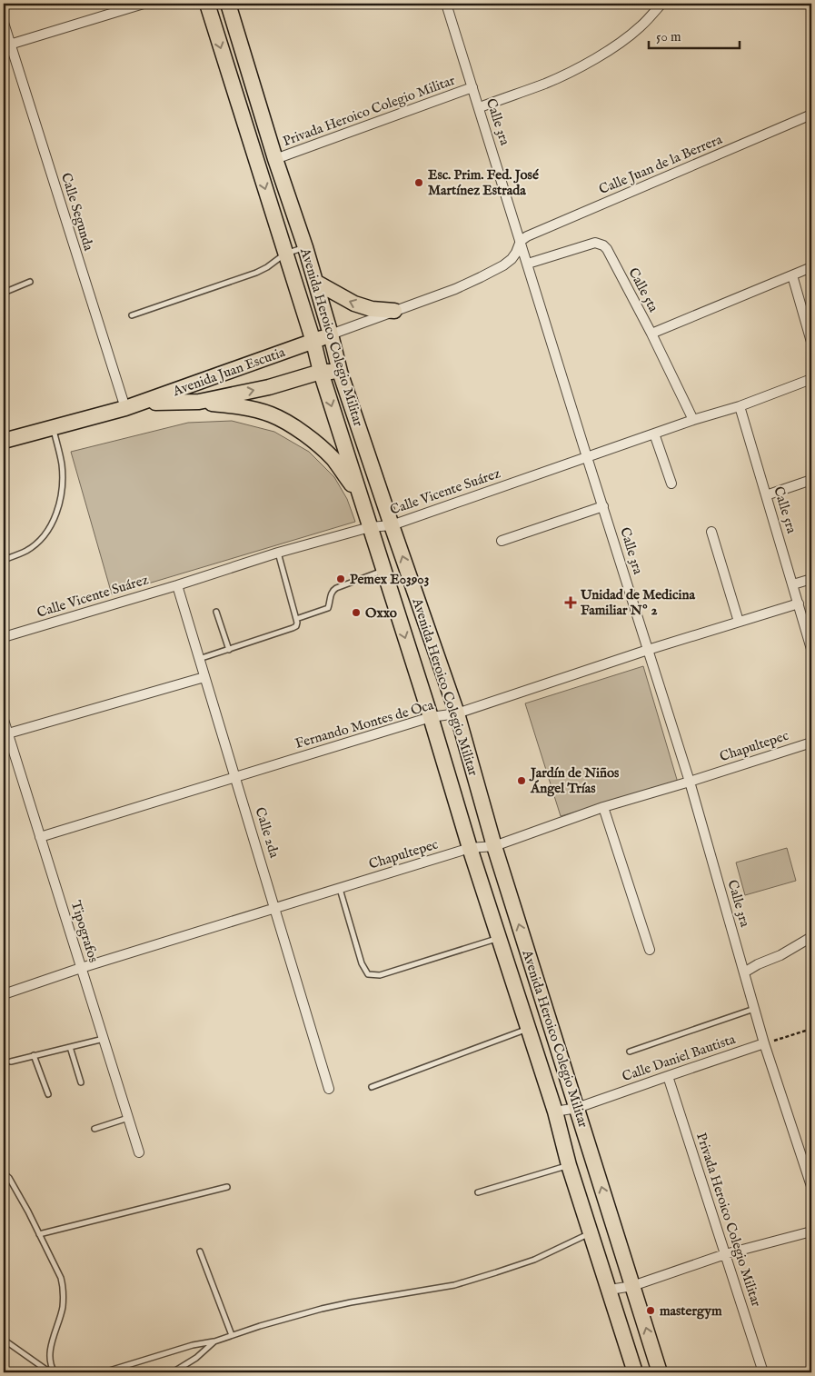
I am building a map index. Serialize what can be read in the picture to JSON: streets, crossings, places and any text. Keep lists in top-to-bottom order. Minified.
{"streets":{"main road":["Avenida Heroico Colegio Militar","Avenida Juan Escutia"],"street":["Privada Heroico Colegio Militar","Calle 3ra","Calle Juan de la Berrera","Calle Segunda","Calle 5ta","Calle Vicente Suárez","Calle 5ra","Fernando Montes de Oca","Chapultepec","Calle 2da","Tipografos","Calle Daniel Bautista"]},"crossings":[["Privada Heroico Colegio Militar","Calle 3ra"],["Privada Heroico Colegio Militar","Avenida Heroico Colegio Militar"],["Privada Heroico Colegio Militar","Calle Daniel Bautista"],["Calle 3ra","Calle Juan de la Berrera"],["Calle 3ra","Calle 5ta"],["Calle 3ra","Calle Vicente Suárez"],["Calle 3ra","Fernando Montes de Oca"],["Calle 3ra","Chapultepec"],["Calle 3ra","Calle Daniel Bautista"],["Calle Segunda","Avenida Juan Escutia"],["Calle 5ta","Calle Vicente Suárez"],["Avenida Heroico Colegio Militar","Avenida Juan Escutia"],["Avenida Heroico Colegio Militar","Calle Vicente Suárez"],["Avenida Heroico Colegio Militar","Fernando Montes de Oca"],["Avenida Heroico Colegio Militar","Chapultepec"],["Avenida Heroico Colegio Militar","Calle Daniel Bautista"],["Calle Vicente Suárez","Calle 5ra"],["Calle Vicente Suárez","Calle 2da"],["Calle 5ra","Fernando Montes de Oca"],["Fernando Montes de Oca","Calle 2da"],["Fernando Montes de Oca","Tipografos"],["Chapultepec","Calle 2da"],["Chapultepec","Tipografos"]],"places":{"other":["Esc. Prim. Fed. José Martínez Estrada","Pemex E03903","Oxxo","Jardín de Niños Ángel Trías","mastergym"],"health":["Unidad de Medicina Familiar Nº 2"]},"scale_bar":"50 m"}
